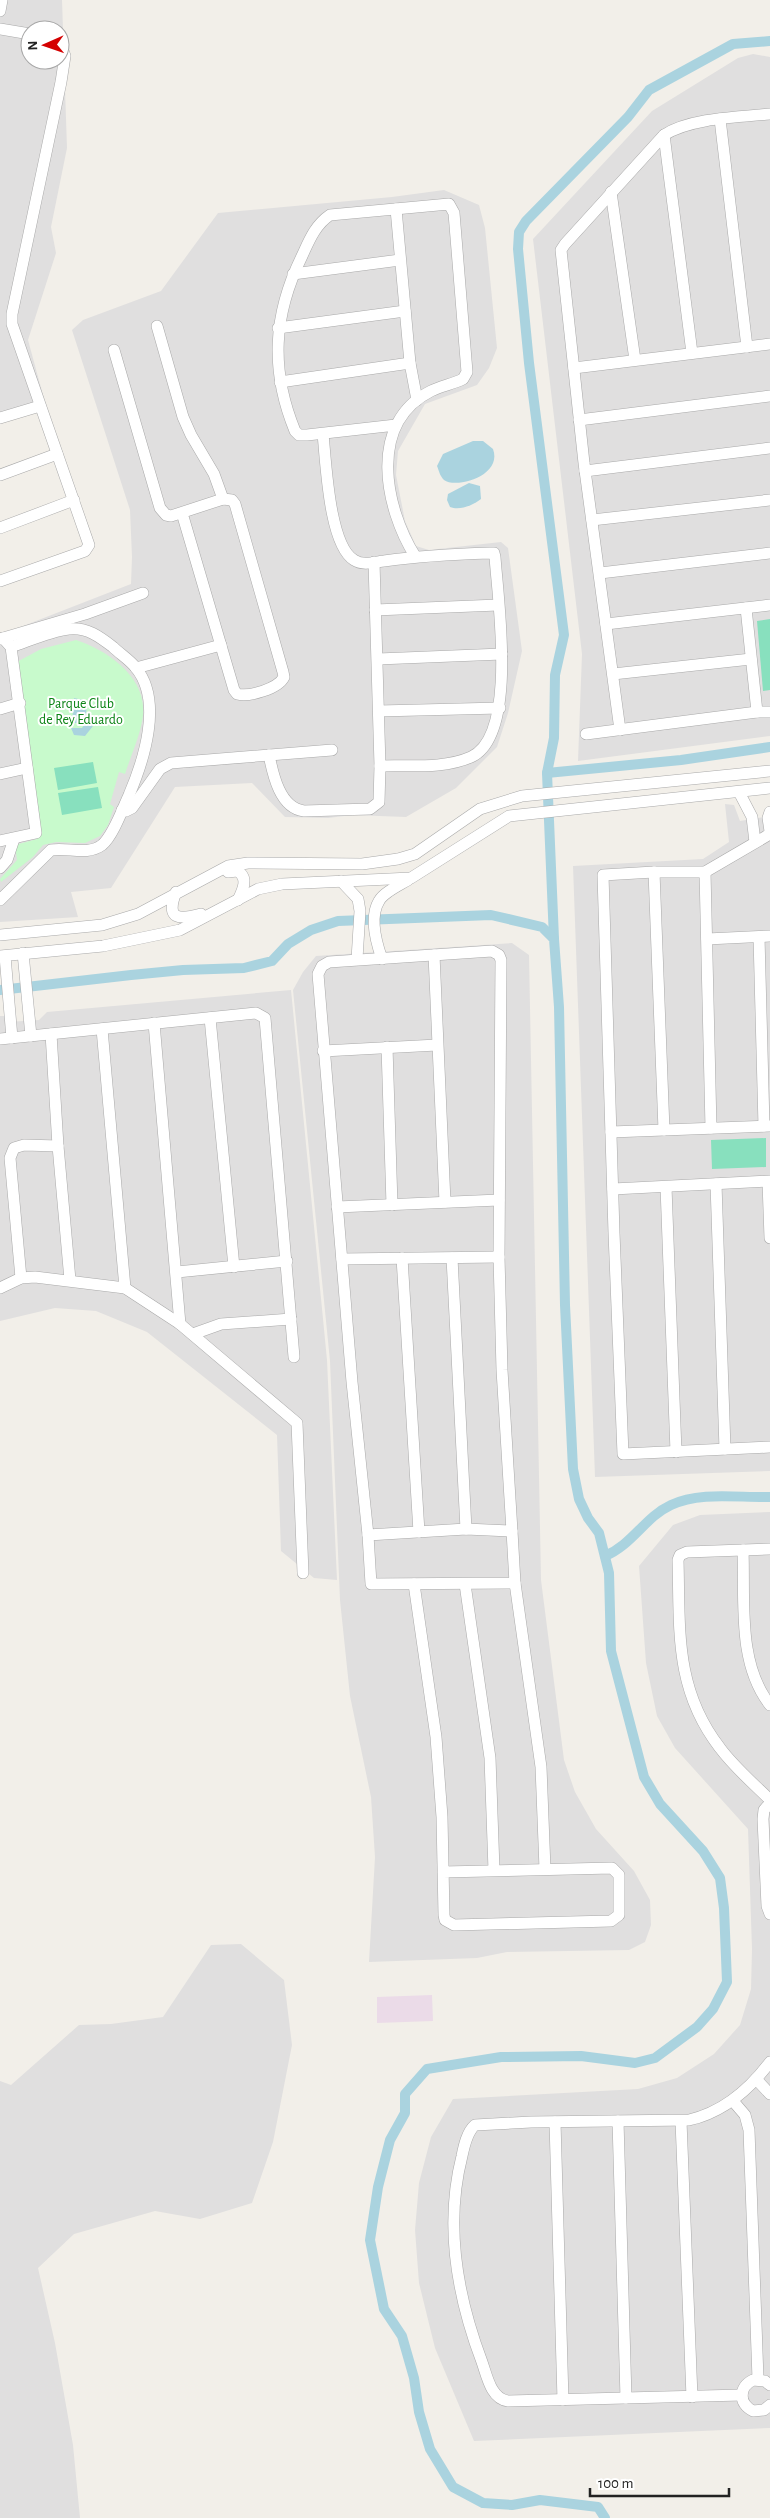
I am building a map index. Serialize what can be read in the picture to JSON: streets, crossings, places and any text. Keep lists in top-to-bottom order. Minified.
{"parks":["Parque Club de Rey Eduardo"],"scale_bar":"100 m","north":"left"}
